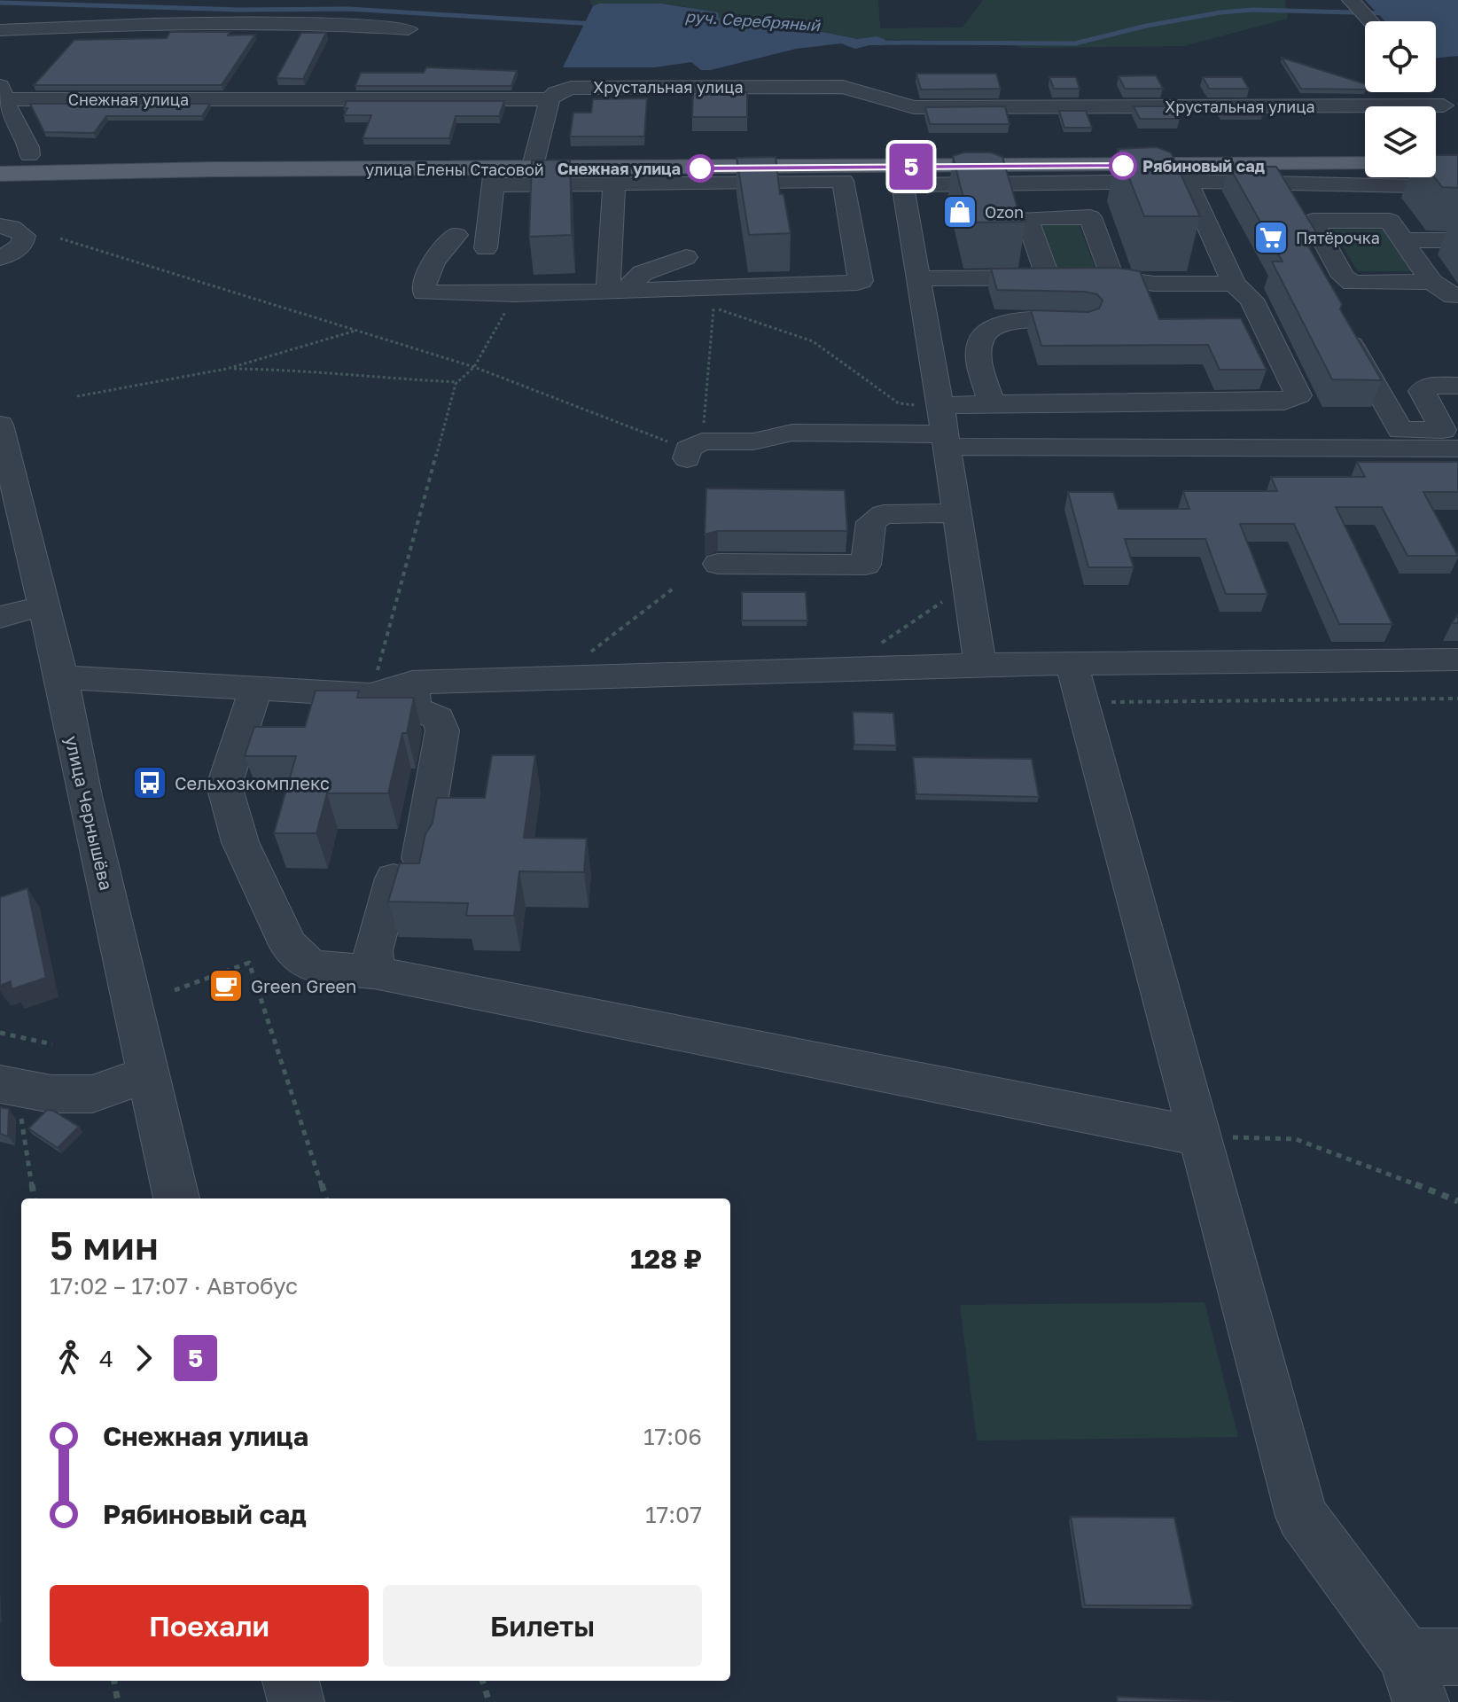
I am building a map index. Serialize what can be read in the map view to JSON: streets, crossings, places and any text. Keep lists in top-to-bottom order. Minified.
{"streets":{"main road":["улица Елены Стасовой"],"street":["Хрустальная улица","Снежная улица","улица Чернышёва"]},"crossings":[["Хрустальная улица","Снежная улица"],["Снежная улица","улица Елены Стасовой"]],"water":["руч. Серебряный"],"places":{"other":["Рябиновый сад","Снежная улица"],"shop":["Ozon"],"supermarket":["Пятёрочка"],"bus stop":["Сельхозкомплекс"],"cafe":["Green Green"]},"lines":["bus line 5"],"page":{"on_map":"5","heading":["5 мин","17:02 – 17:07 · Автобус","128 ₽"],"legs":["4","5"],"list":[{"name":"Снежная улица","value":"17:06"},{"name":"Рябиновый сад","value":"17:07"}],"buttons":["Поехали","Билеты"]}}
